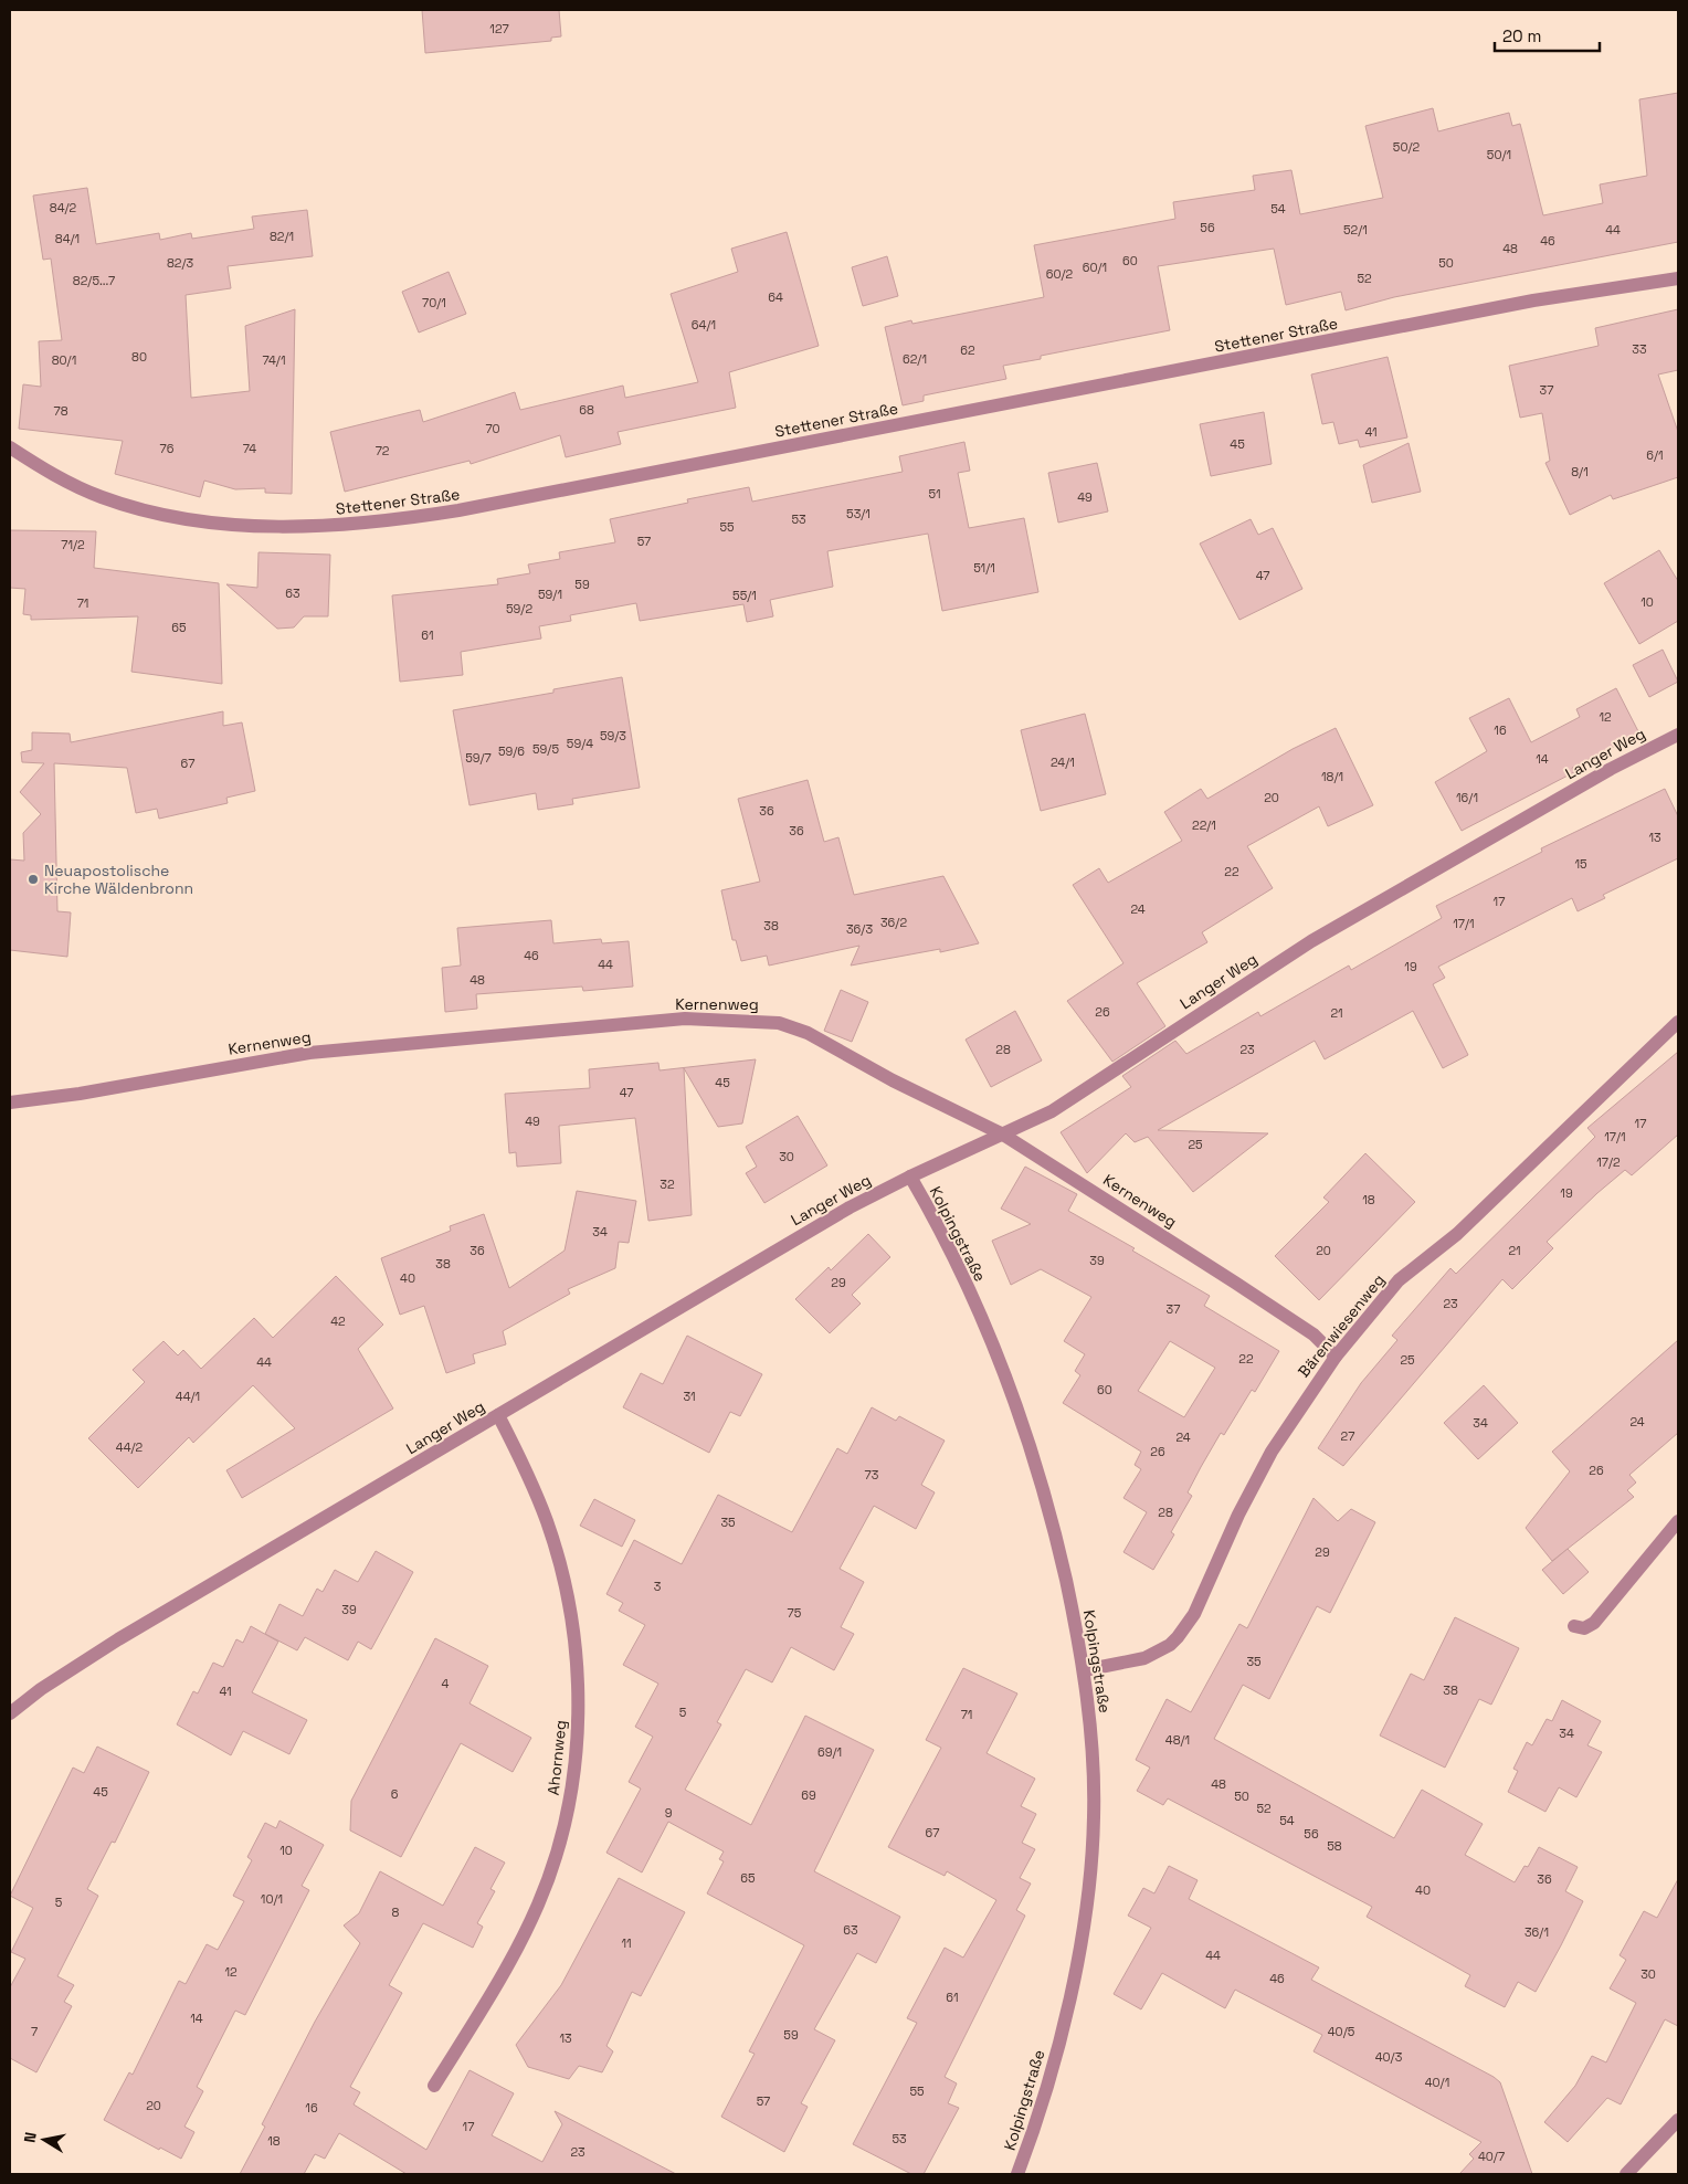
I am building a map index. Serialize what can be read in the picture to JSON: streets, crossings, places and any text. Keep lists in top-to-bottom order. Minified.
{"streets":{"street":["Stettener Straße","Langer Weg","Kernenweg","Kolpingstraße","Bärenwiesenweg","Ahornweg"]},"crossings":[["Langer Weg","Kernenweg"],["Langer Weg","Kolpingstraße"],["Langer Weg","Ahornweg"],["Kernenweg","Bärenwiesenweg"],["Kolpingstraße","Bärenwiesenweg"]],"places":["Neuapostolische Kirche Wäldenbronn"],"house_numbers":["127","50/2","50/1","84/2","54","56","52/1","44","82/1","84/1","46","48","60","82/3","50","60/1","60/2","52","82/5...7","64","70/1","64/1","33","62","80","62/1","80/1","74/1","37","68","78","70","41","45","76","74","72","6/1","8/1","51","49","53/1","53","55","57","71/2","51/1","47","59","63","59/1","55/1","10","71","59/2","65","61","12","16","59/3","59/4","59/5","59/6","59/7","14","24/1","67","18/1","20","16/1","36","22/1","36","13","15","22","17","24","36/2","17/1","38","36/3","46","44","19","48","26","21","28","23","45","47","49","17","17/1","25","30","17/2","32","19","18","34","36","20","21","39","38","40","29","23","37","42","22","25","44","60","44/1","31","24","34","27","24","44/2","26","26","73","28","35","29","3","39","75","35","4","38","41","5","71","34","48/1","69/1","48","45","6","69","50","52","9","54","67","56","58","10","65","36","40","10/1","5","8","63","36/1","11","44","12","30","46","61","14","7","40/5","59","13","40/3","40/1","55","57","20","16","17","53","18","23","40/7"],"scale_bar":"20 m","north":"left"}
